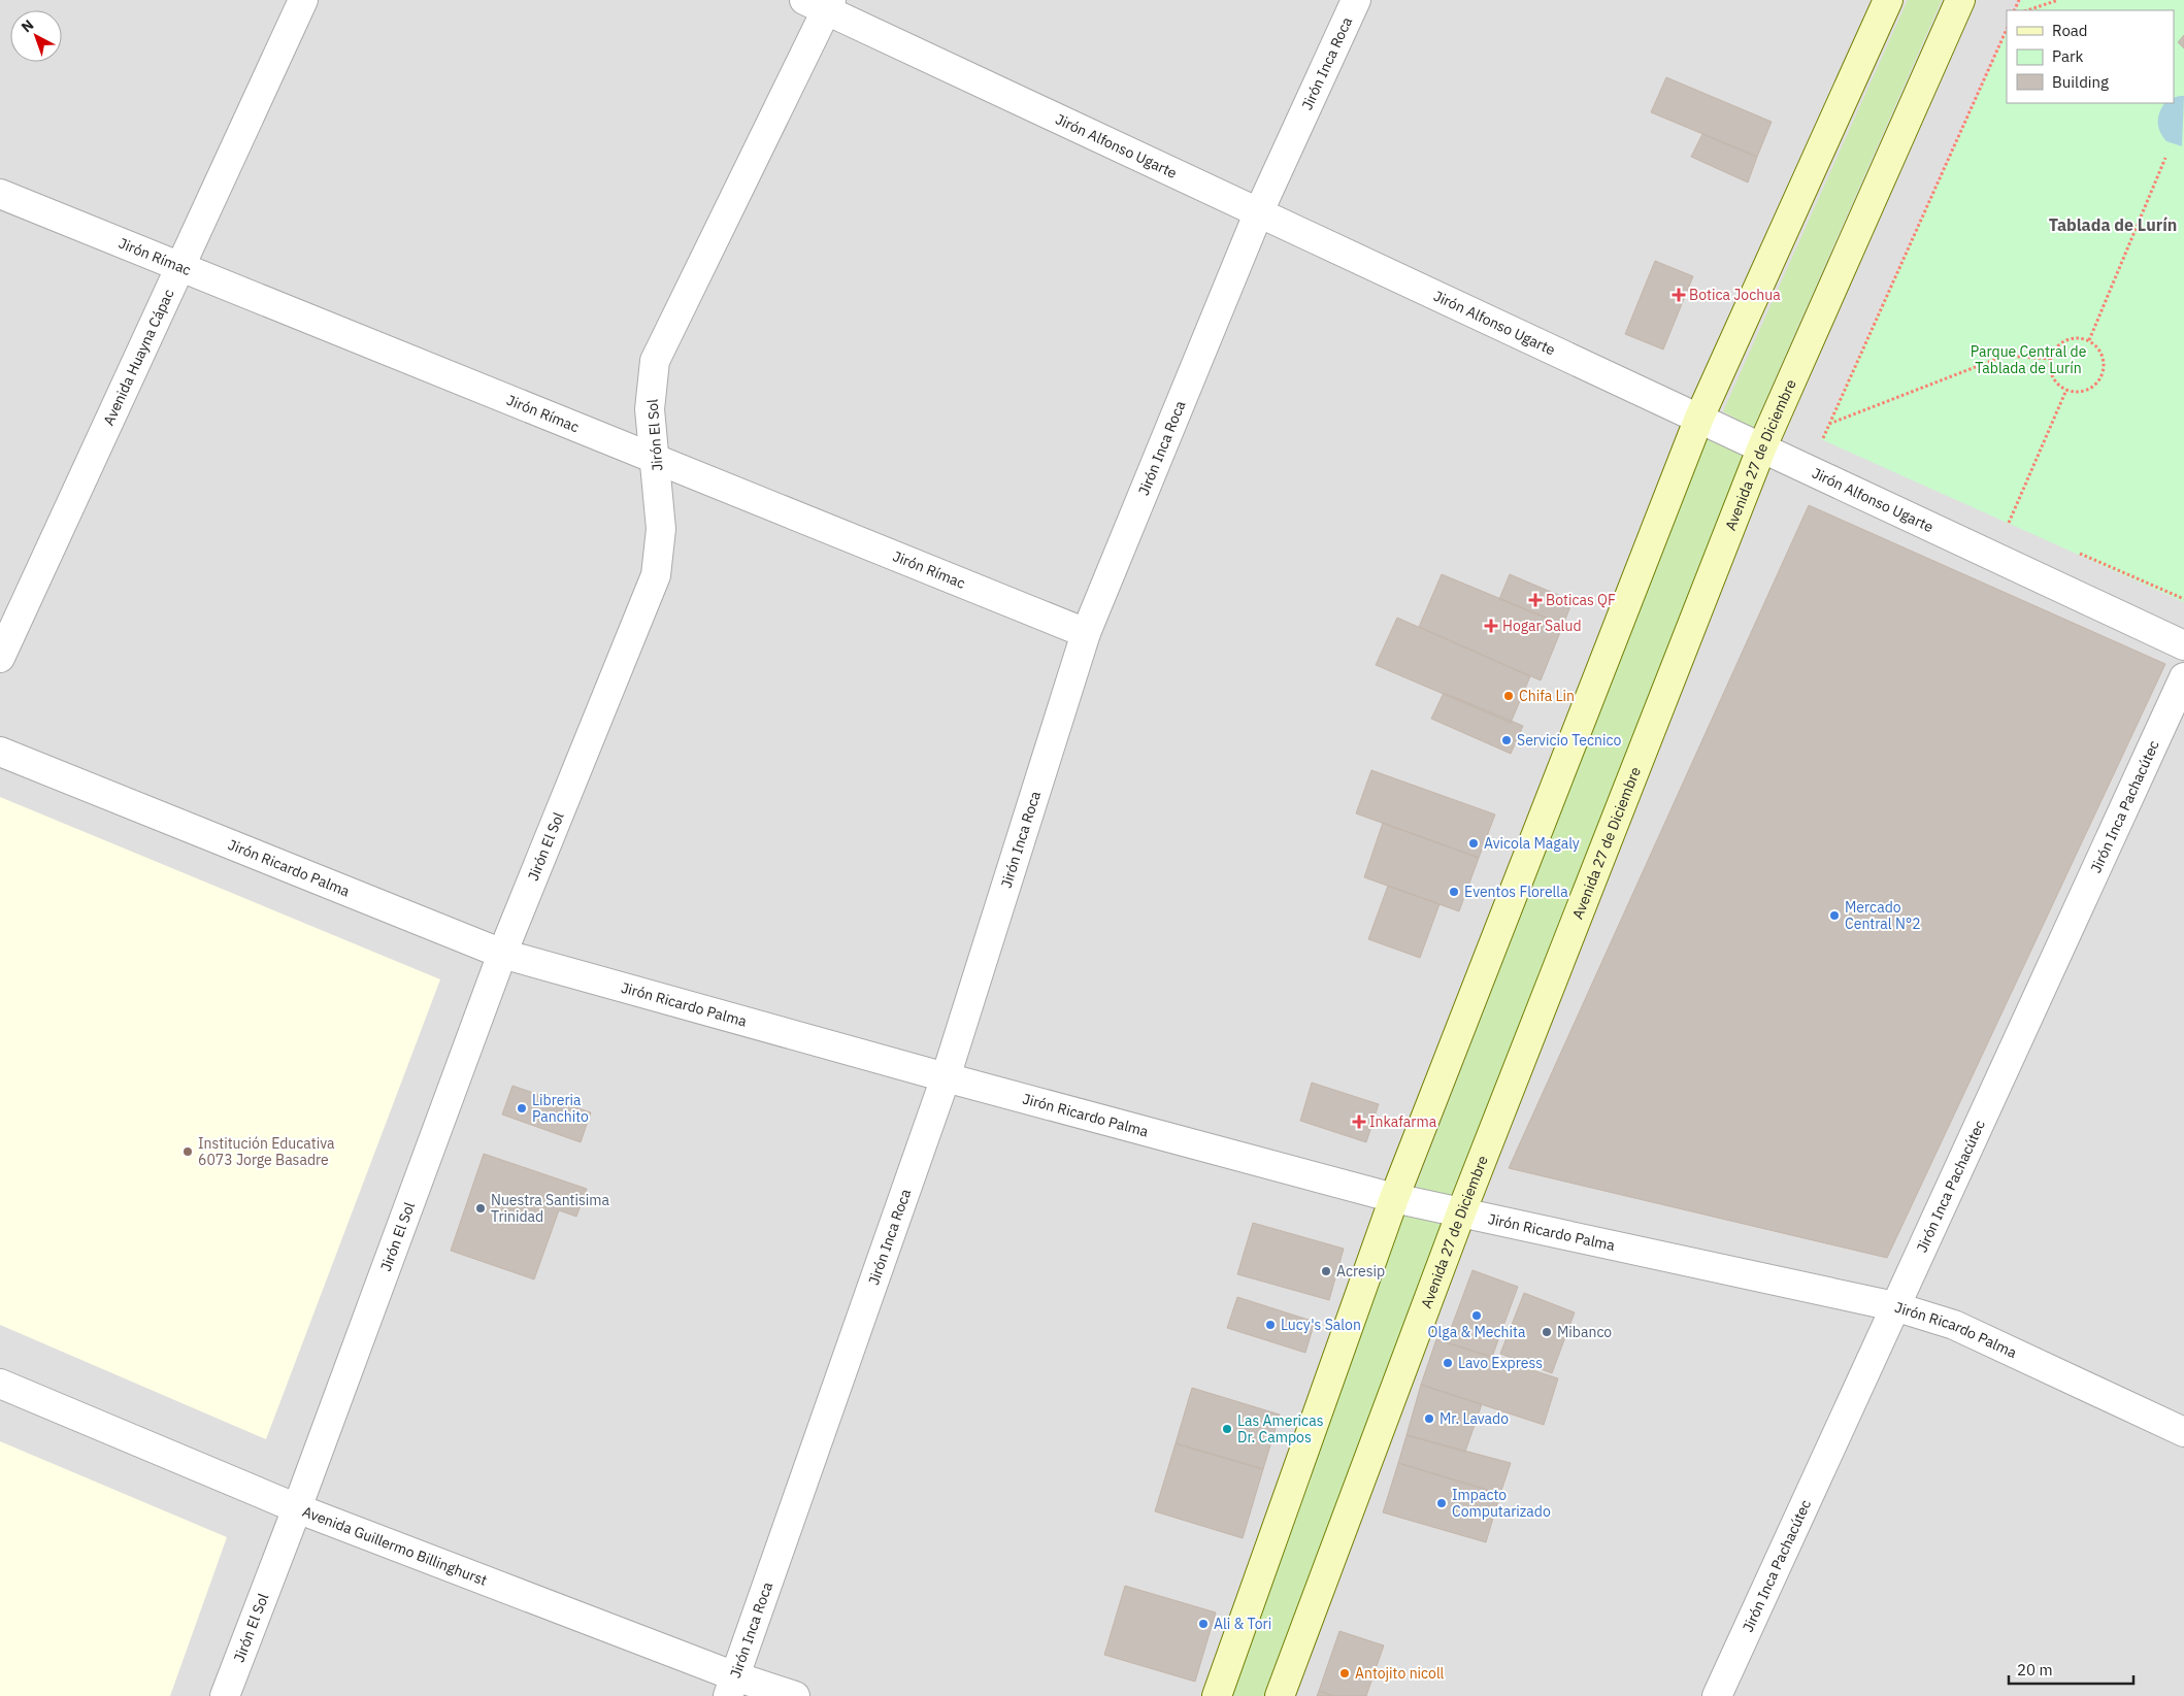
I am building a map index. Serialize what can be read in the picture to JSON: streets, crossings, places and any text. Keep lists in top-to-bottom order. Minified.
{"streets":{"street":["Jirón Inca Roca","Jirón Alfonso Ugarte","Jirón Rímac","Avenida Huayna Cápac","Jirón El Sol","Avenida 27 de Diciembre","Jirón Inca Pachacútec","Jirón Ricardo Palma","Avenida Guillermo Billinghurst"]},"crossings":[["Jirón Inca Roca","Jirón Alfonso Ugarte"],["Jirón Inca Roca","Jirón Rímac"],["Jirón Inca Roca","Jirón Ricardo Palma"],["Jirón Inca Roca","Avenida Guillermo Billinghurst"],["Jirón Alfonso Ugarte","Jirón El Sol"],["Jirón Alfonso Ugarte","Avenida 27 de Diciembre"],["Jirón Rímac","Avenida Huayna Cápac"],["Jirón Rímac","Jirón El Sol"],["Jirón El Sol","Jirón Ricardo Palma"],["Jirón El Sol","Avenida Guillermo Billinghurst"],["Avenida 27 de Diciembre","Jirón Ricardo Palma"],["Jirón Inca Pachacútec","Jirón Ricardo Palma"]],"districts":["Tablada de Lurín"],"parks":["Parque Central de Tablada de Lurín"],"places":{"health":["Botica Jochua","Boticas QF","Hogar Salud","Inkafarma"],"other":["Chifa Lin","Servicio Tecnico","Avicola Magaly","Eventos Florella","Mercado Central N°2","Libreria Panchito","Institución Educativa 6073 Jorge Basadre","Nuestra Santisima Trinidad","Acresip","Olga & Mechita","Lucy's Salon","Mibanco","Lavo Express","Mr. Lavado","Las Americas Dr. Campos","Impacto Computarizado","Ali & Tori","Antojito nicoll"]},"legend":["Road","Park","Building"],"scale_bar":"20 m","north":"top left"}
